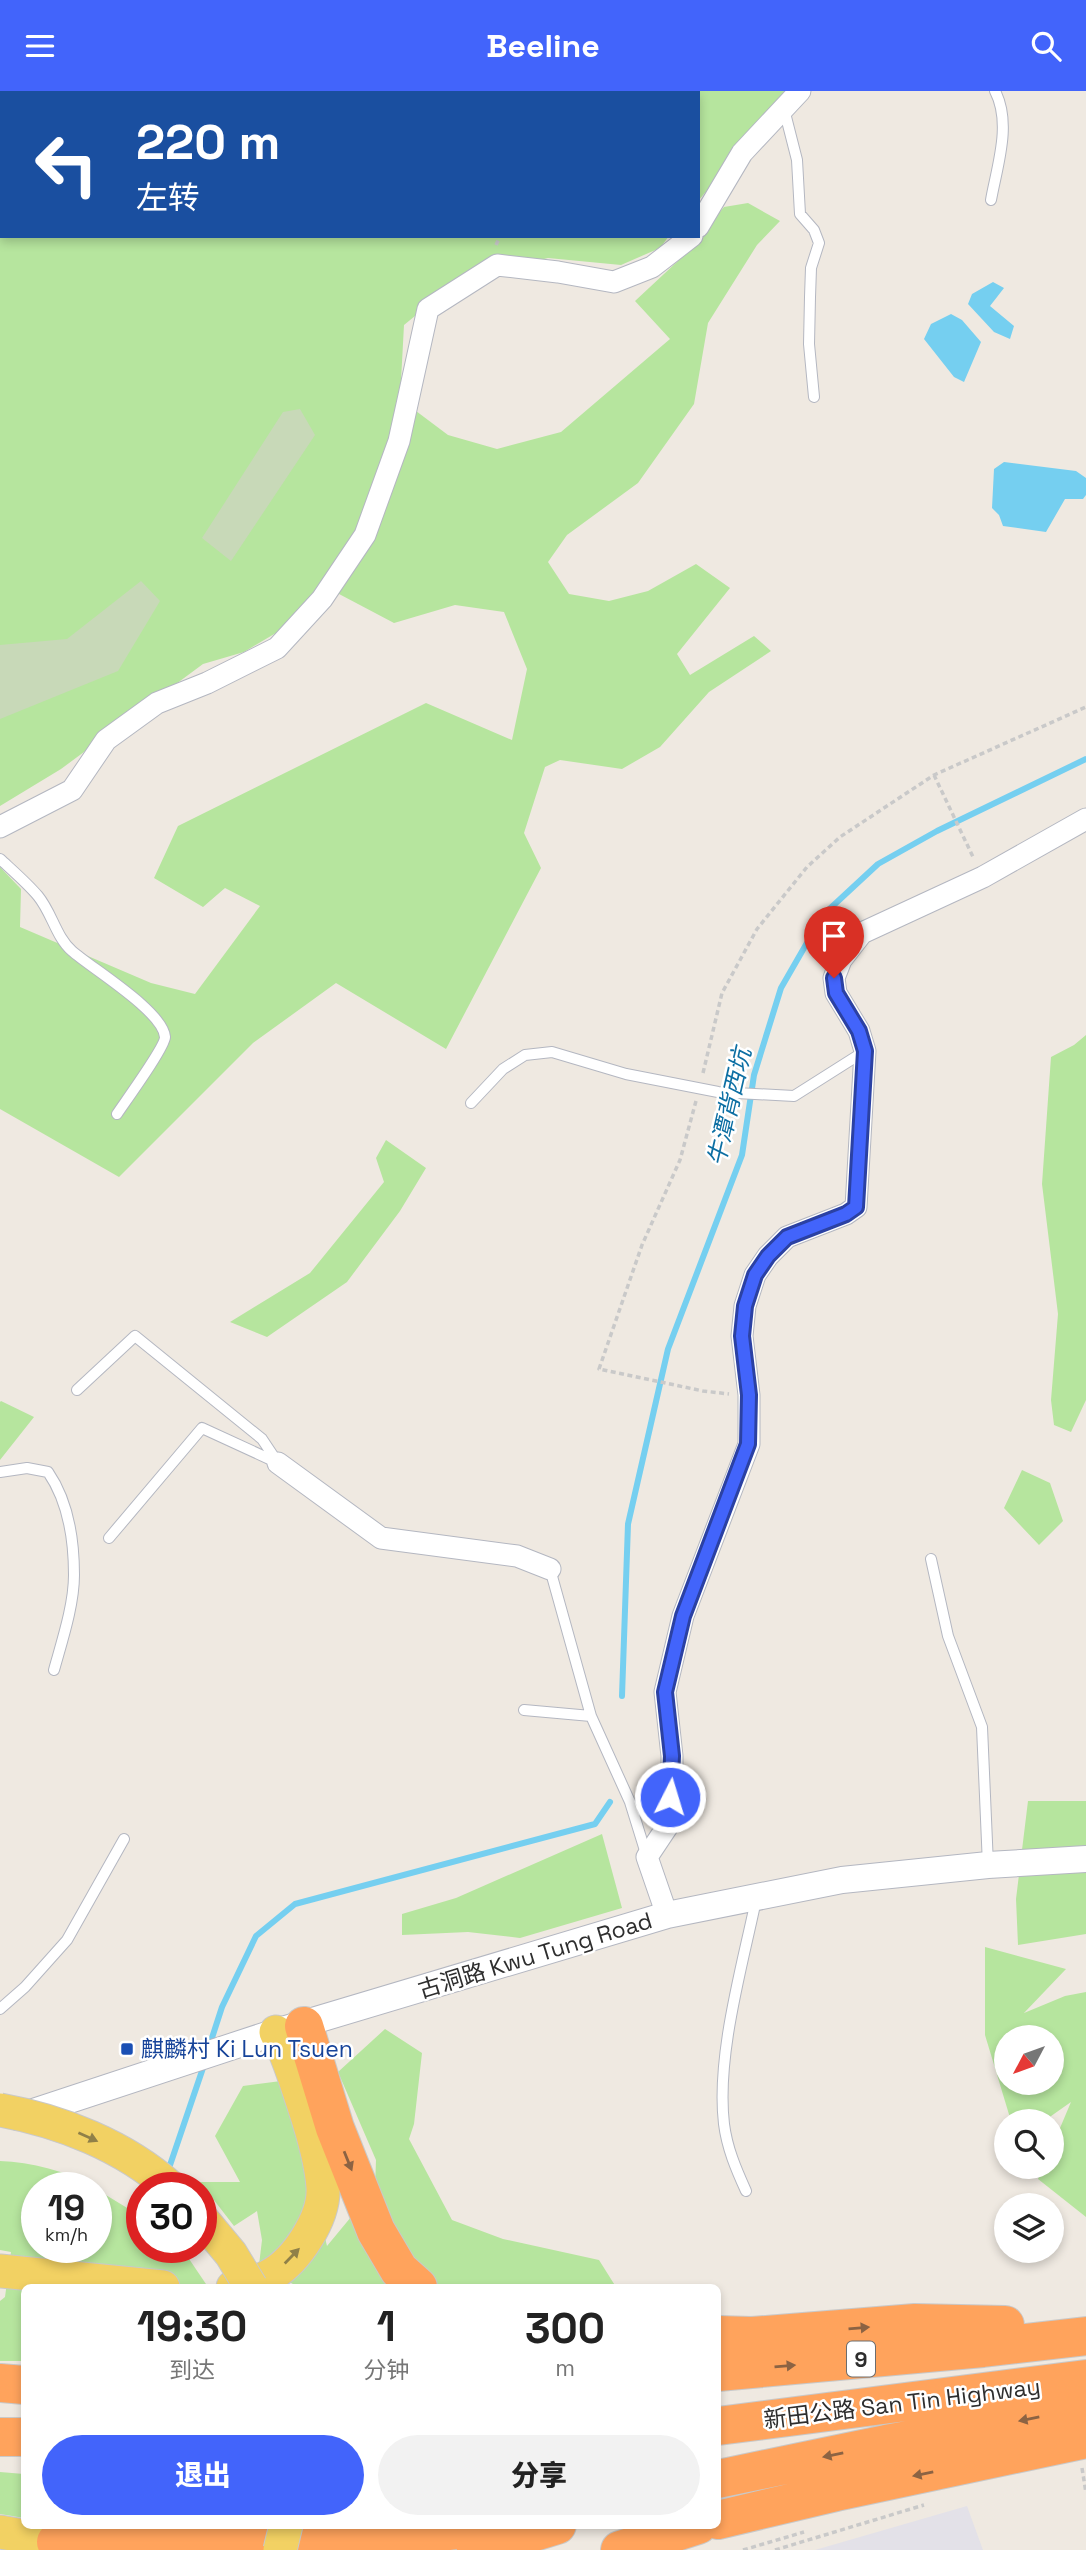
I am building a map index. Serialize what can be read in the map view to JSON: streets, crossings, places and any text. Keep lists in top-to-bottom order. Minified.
{"streets":{"highway":["9","新田公路 San Tin Highway"],"street":["古洞路 Kwu Tung Road"]},"water":["牛潭背西坑"],"places":{"transit":["麒麟村 Ki Lun Tsuen"]},"north":"bottom left","page":{"header":"Beeline","turn":["220 m","左转"],"speed":"19 km/h","limit":"30","eta":["19:30","到达","1","分钟","300","m"],"buttons":["退出","分享"]}}
